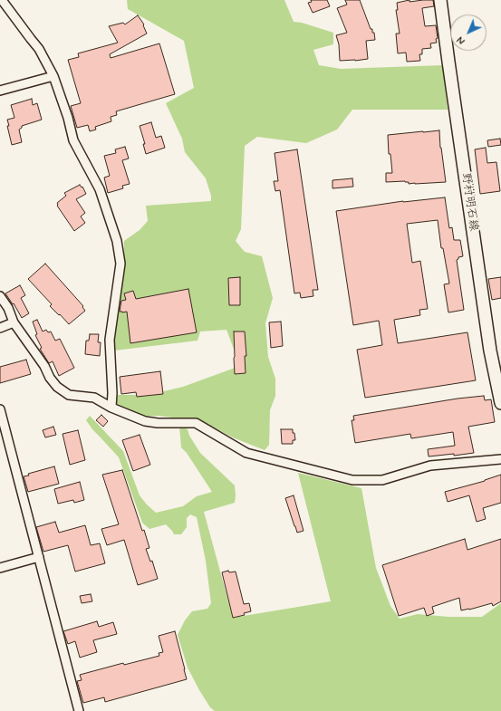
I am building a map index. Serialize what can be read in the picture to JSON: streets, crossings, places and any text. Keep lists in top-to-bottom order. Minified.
{"streets":{"main road":["野村明石線"]},"north":"bottom left"}
